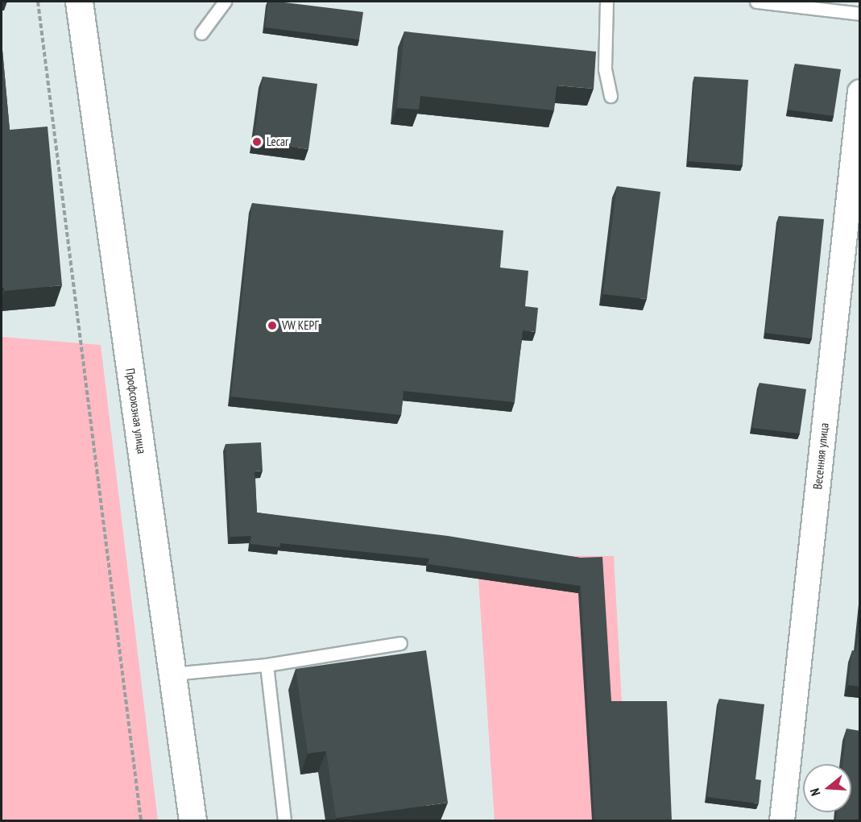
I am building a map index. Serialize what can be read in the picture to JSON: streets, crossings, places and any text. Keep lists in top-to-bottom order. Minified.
{"streets":{"main road":["Профсоюзная улица"],"street":["Весенняя улица"]},"places":["Lecar","VW КЕРГ"],"north":"left"}
